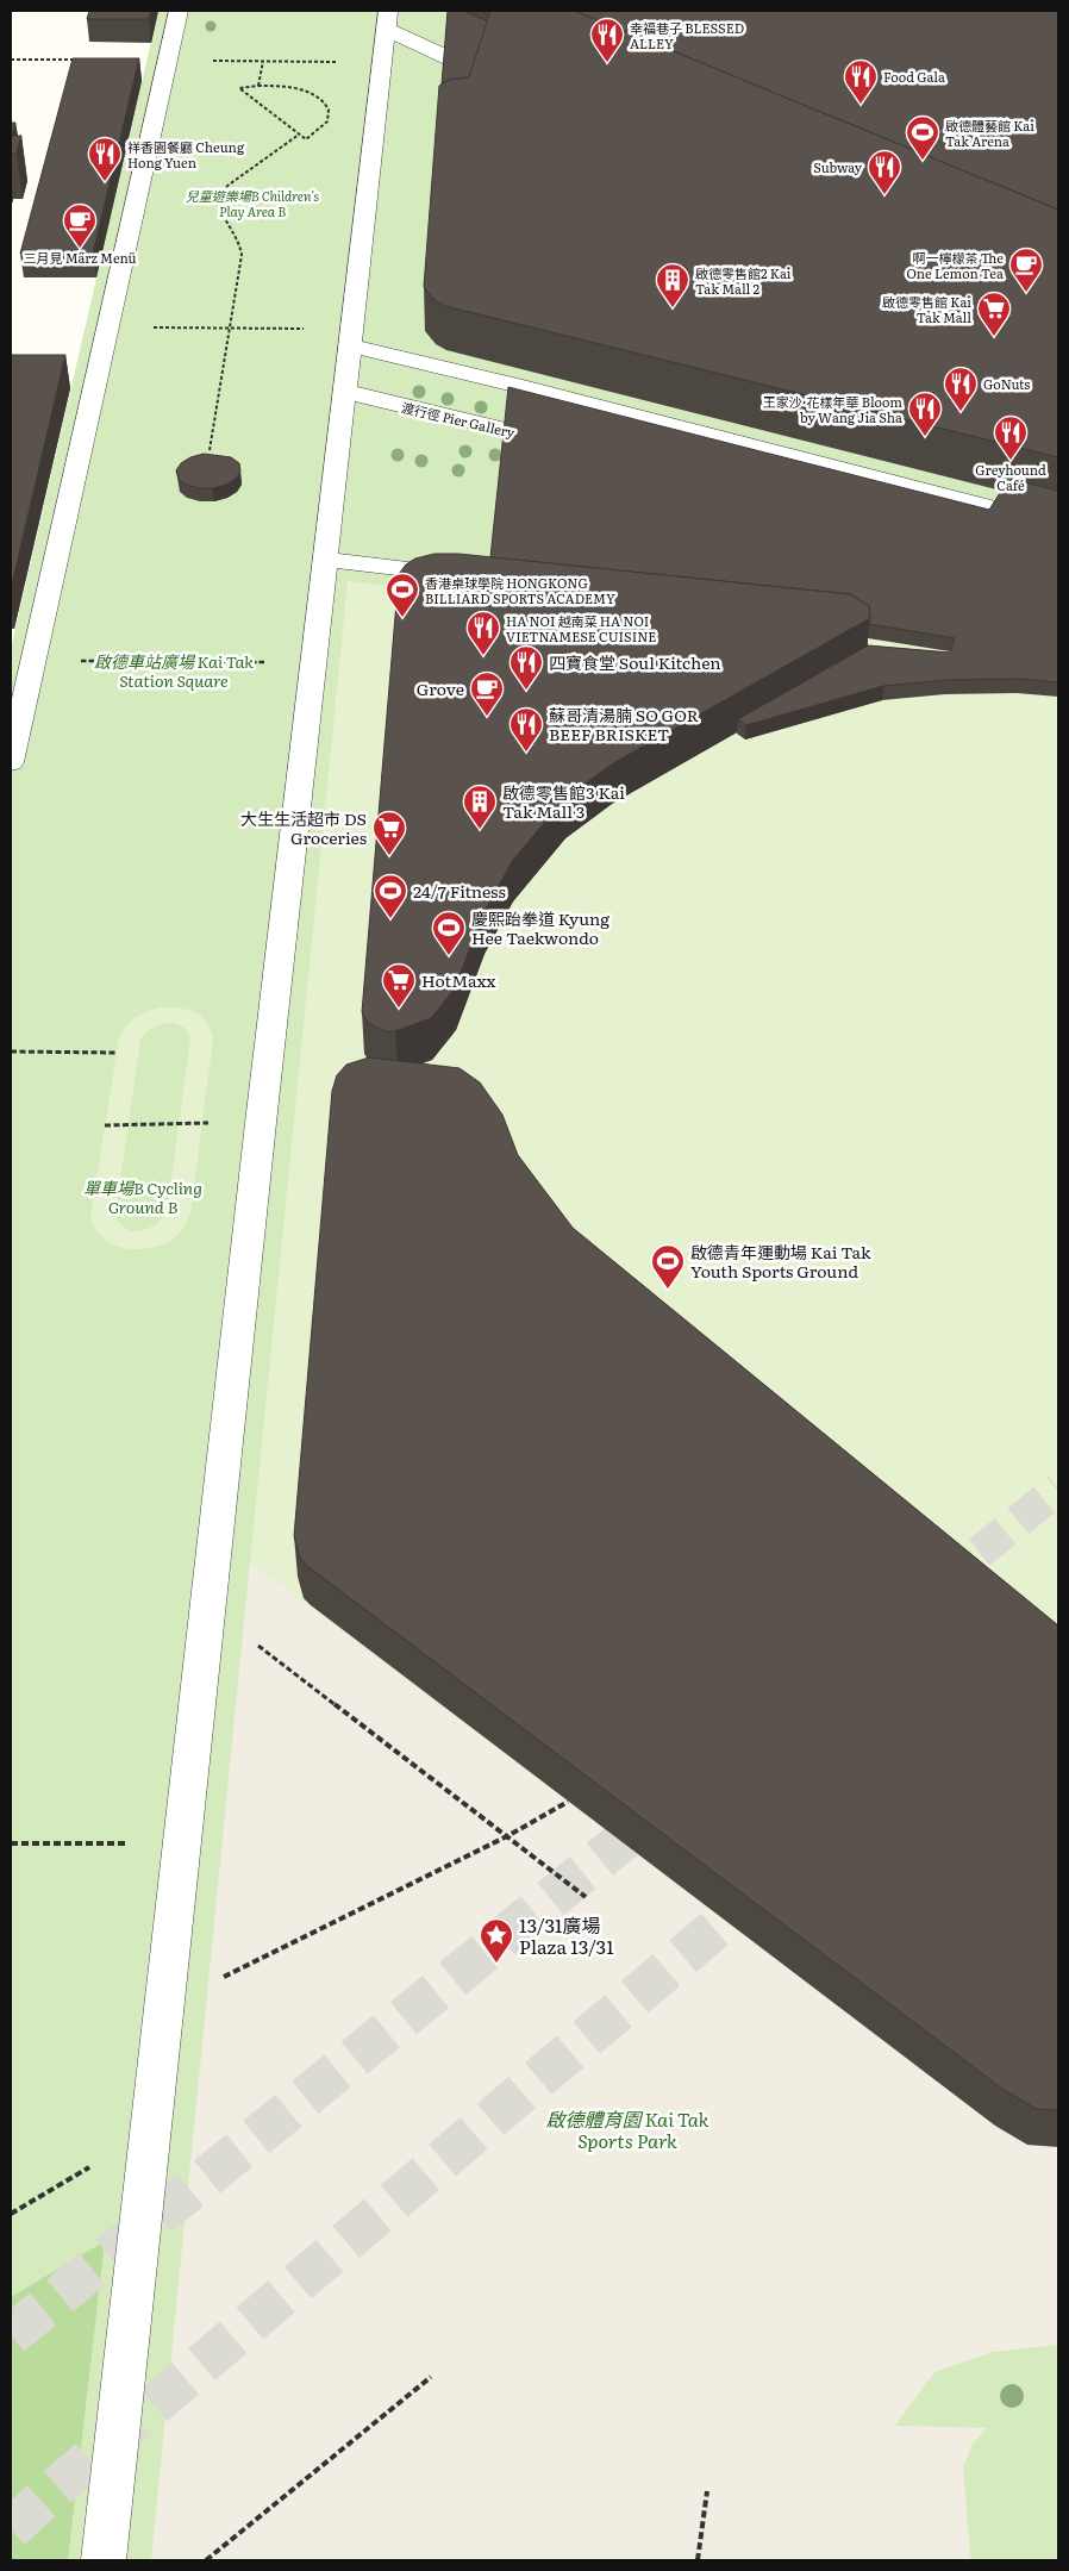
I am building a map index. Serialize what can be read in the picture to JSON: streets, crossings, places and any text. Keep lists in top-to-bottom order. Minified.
{"streets":{"street":["渡行徑 Pier Gallery"]},"parks":["兒童遊樂場B Children's Play Area B","啟德車站廣場 Kai Tak Station Square","單車場B Cycling Ground B","啟德體育園 Kai Tak Sports Park"],"places":{"restaurant":["幸福巷子 BLESSED ALLEY","Food Gala","祥香園餐廳 Cheung Hong Yuen","Subway","GoNuts","王家沙·花樣年華 Bloom by Wang Jia Sha","Greyhound Café","HA NOI 越南菜 HA NOI VIETNAMESE CUISINE","四寶食堂 Soul Kitchen","蘇哥清湯腩 SO GOR BEEF BRISKET"],"sports":["啟德體藝館 Kai Tak Arena","香港桌球學院 HONGKONG BILLIARD SPORTS ACADEMY","24/7 Fitness","慶熙跆拳道 Kyung Hee Taekwondo","啟德青年運動場 Kai Tak Youth Sports Ground"],"cafe":["三月見 März Menü","啊一檸檬茶 The One Lemon Tea","Grove"],"building":["啟德零售館2 Kai Tak Mall 2","啟德零售館3 Kai Tak Mall 3"],"supermarket":["啟德零售館 Kai Tak Mall","大生生活超市 DS Groceries","HotMaxx"],"place":["13/31廣場 Plaza 13/31"]}}
